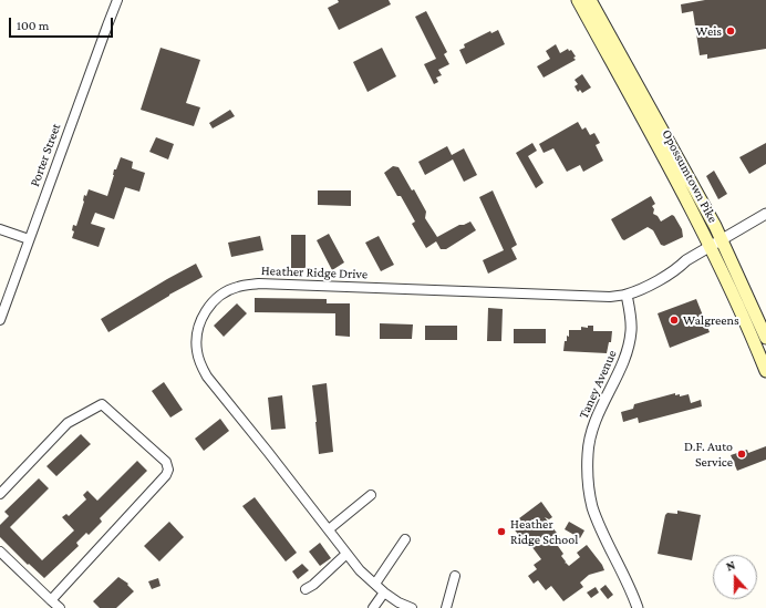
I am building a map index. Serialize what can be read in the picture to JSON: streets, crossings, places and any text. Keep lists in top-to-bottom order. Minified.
{"streets":{"main road":["Opossumtown Pike"],"street":["Porter Street","Heather Ridge Drive","Taney Avenue"]},"crossings":[["Heather Ridge Drive","Taney Avenue"]],"places":["Weis","Walgreens","D.F. Auto Service","Heather Ridge School"],"scale_bar":"100 m","north":"top"}
